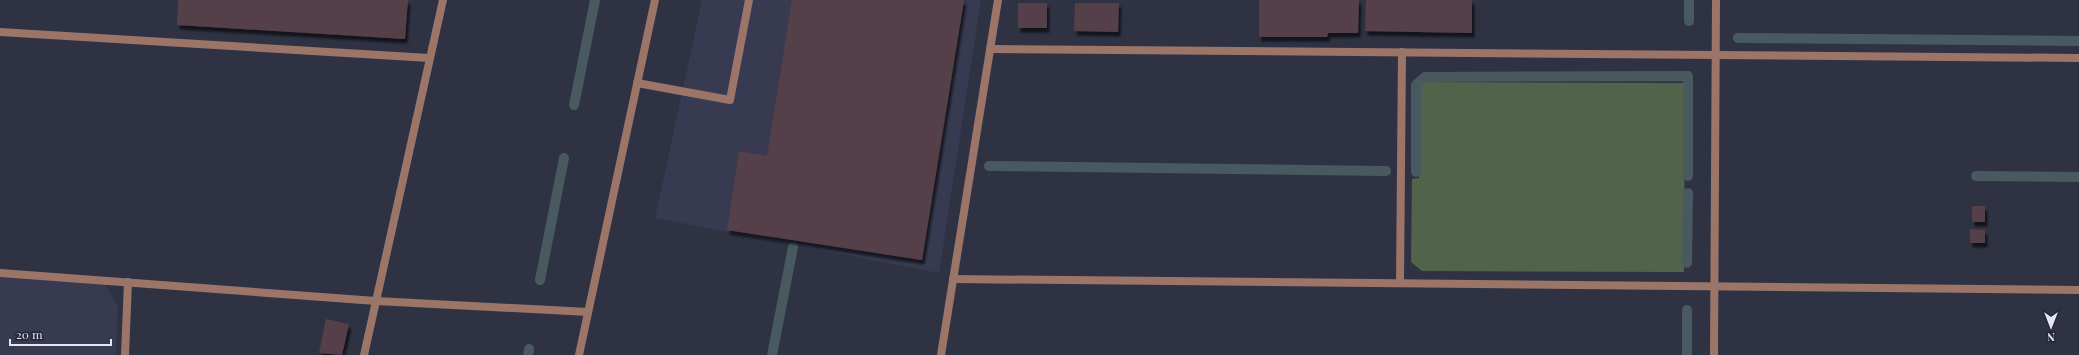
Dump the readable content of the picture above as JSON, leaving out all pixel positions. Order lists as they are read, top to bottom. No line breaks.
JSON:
{"scale_bar":"20 m","north":"bottom"}
